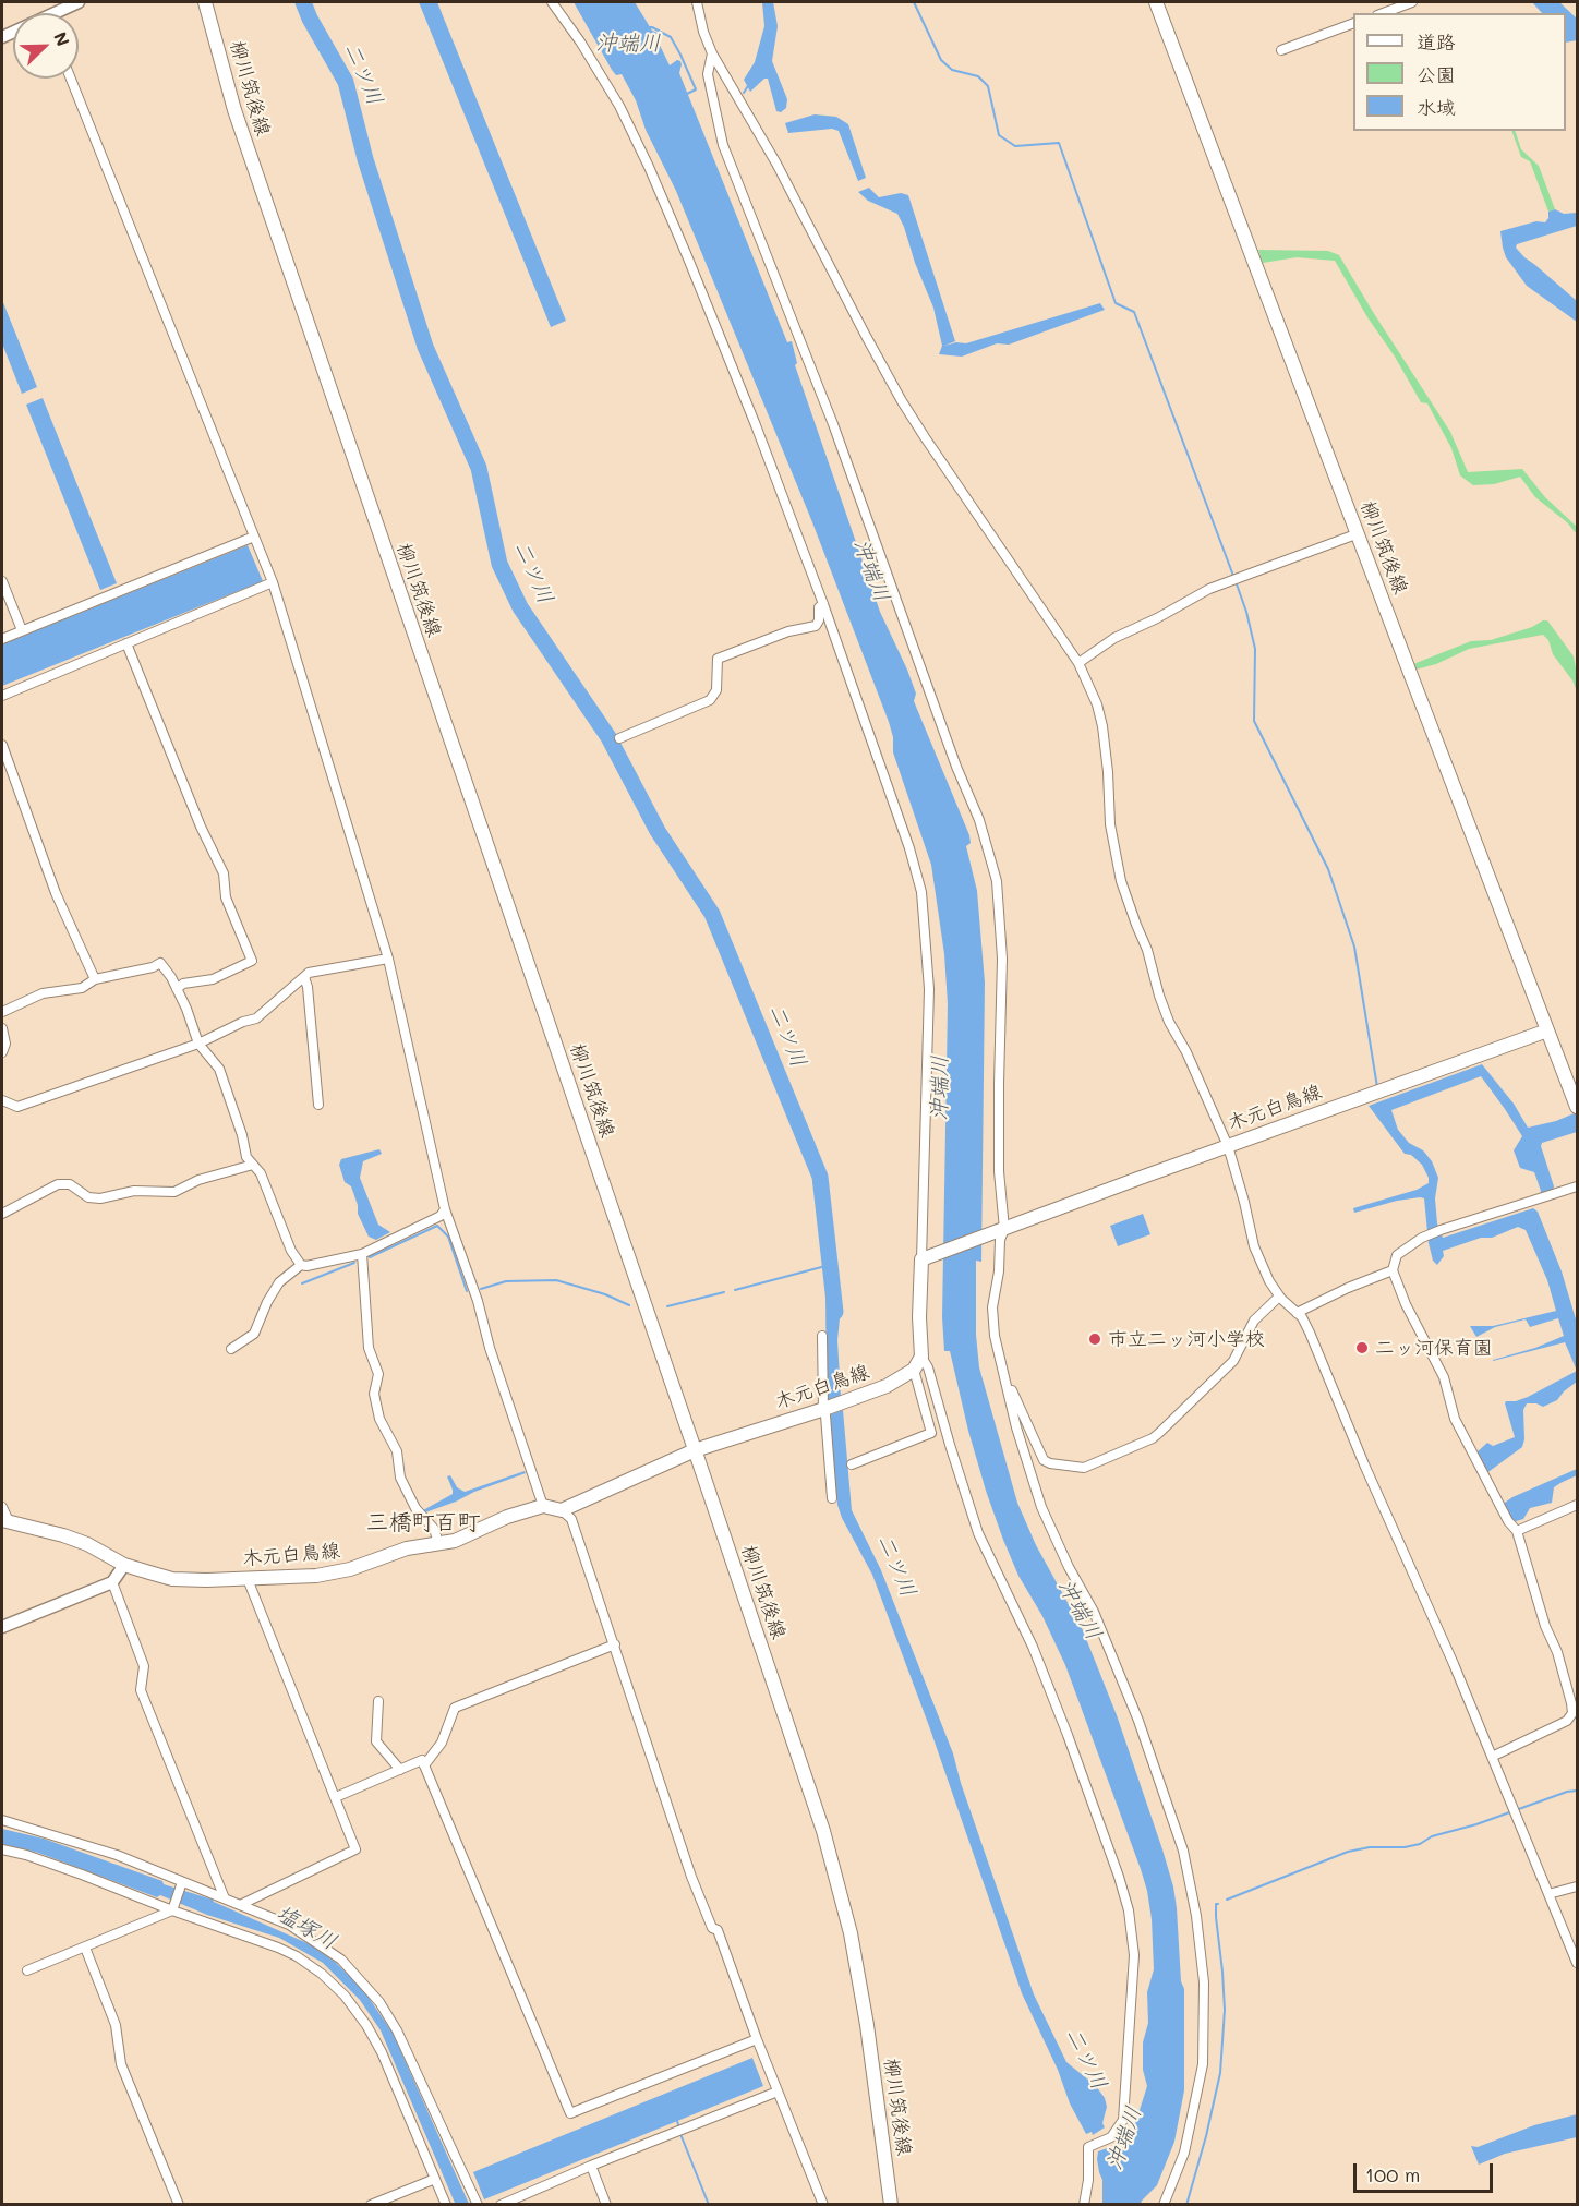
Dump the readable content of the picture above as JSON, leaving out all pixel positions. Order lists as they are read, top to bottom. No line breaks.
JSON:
{"streets":{"main road":["柳川筑後線","木元白鳥線"]},"crossings":[["柳川筑後線","木元白鳥線"]],"districts":["三橋町百町"],"water":["沖端川","二ツ川","塩塚川"],"places":["市立二ッ河小学校","二ッ河保育園"],"legend":["道路","公園","水域"],"scale_bar":"100 m","north":"top right"}
